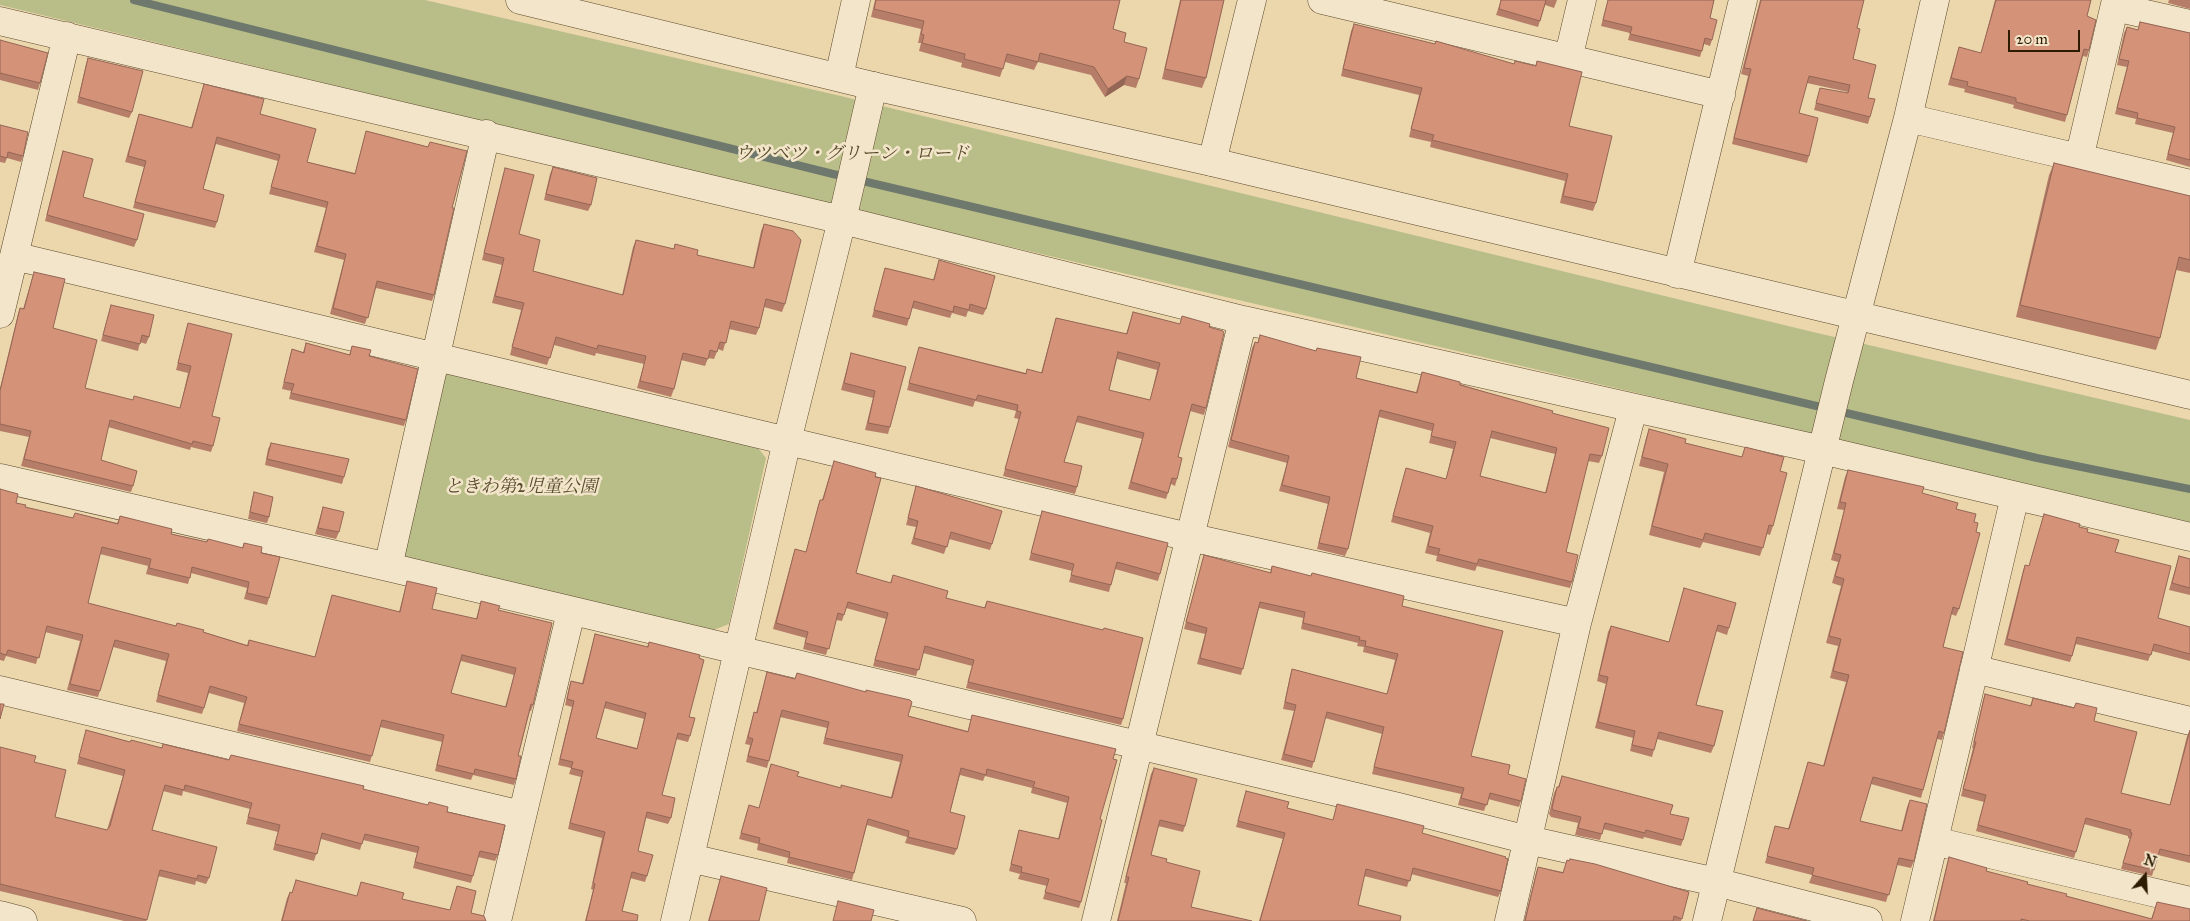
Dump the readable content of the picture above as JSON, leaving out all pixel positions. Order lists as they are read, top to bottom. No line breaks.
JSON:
{"parks":["ウツベツ・グリーン・ロード","ときわ第2児童公園"],"scale_bar":"20 m","north":"top"}
